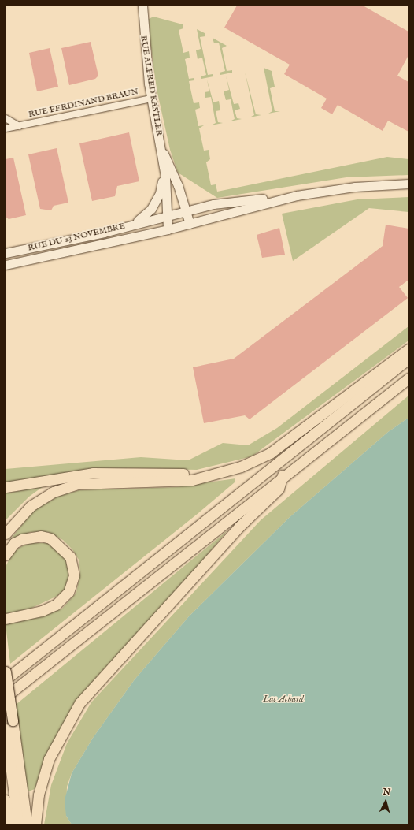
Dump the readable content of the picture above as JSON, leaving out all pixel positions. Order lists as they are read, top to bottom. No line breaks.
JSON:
{"streets":{"main road":["RUE ALFRED KASTLER","RUE DU 23 NOVEMBRE"],"street":["RUE FERDINAND BRAUN"]},"crossings":[["RUE ALFRED KASTLER","RUE FERDINAND BRAUN"],["RUE ALFRED KASTLER","RUE DU 23 NOVEMBRE"]],"water":["Lac Achard"],"north":"top"}
